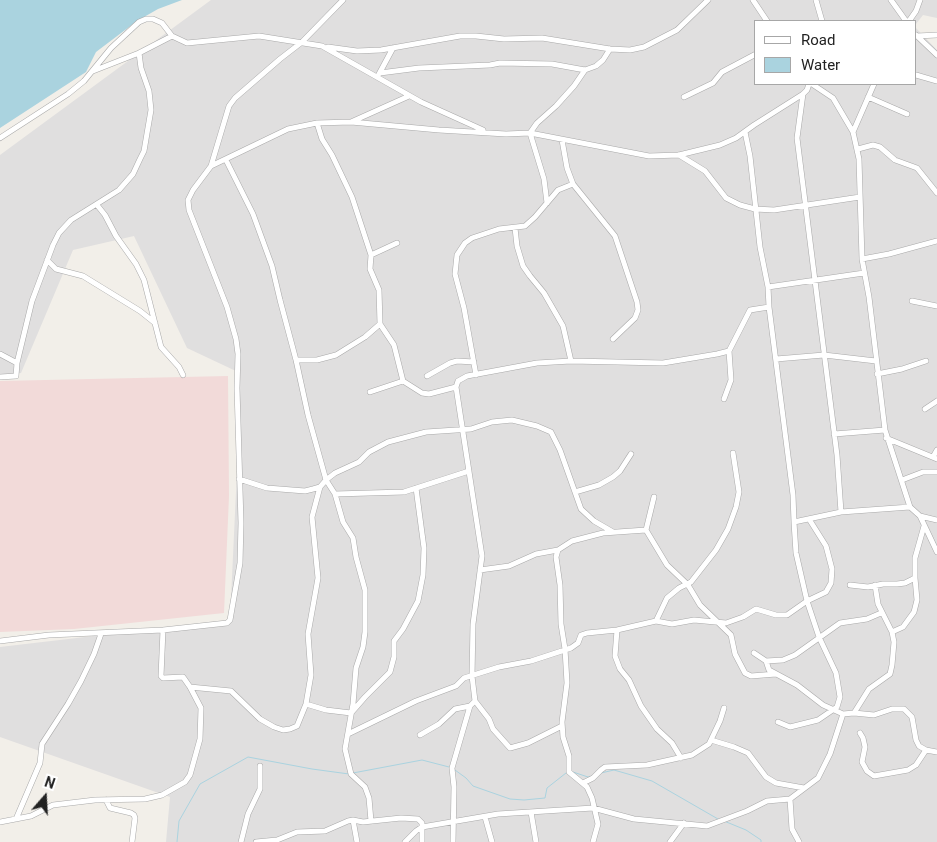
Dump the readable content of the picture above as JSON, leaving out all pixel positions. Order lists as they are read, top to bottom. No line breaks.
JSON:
{"legend":["Road","Water"],"north":"top"}
